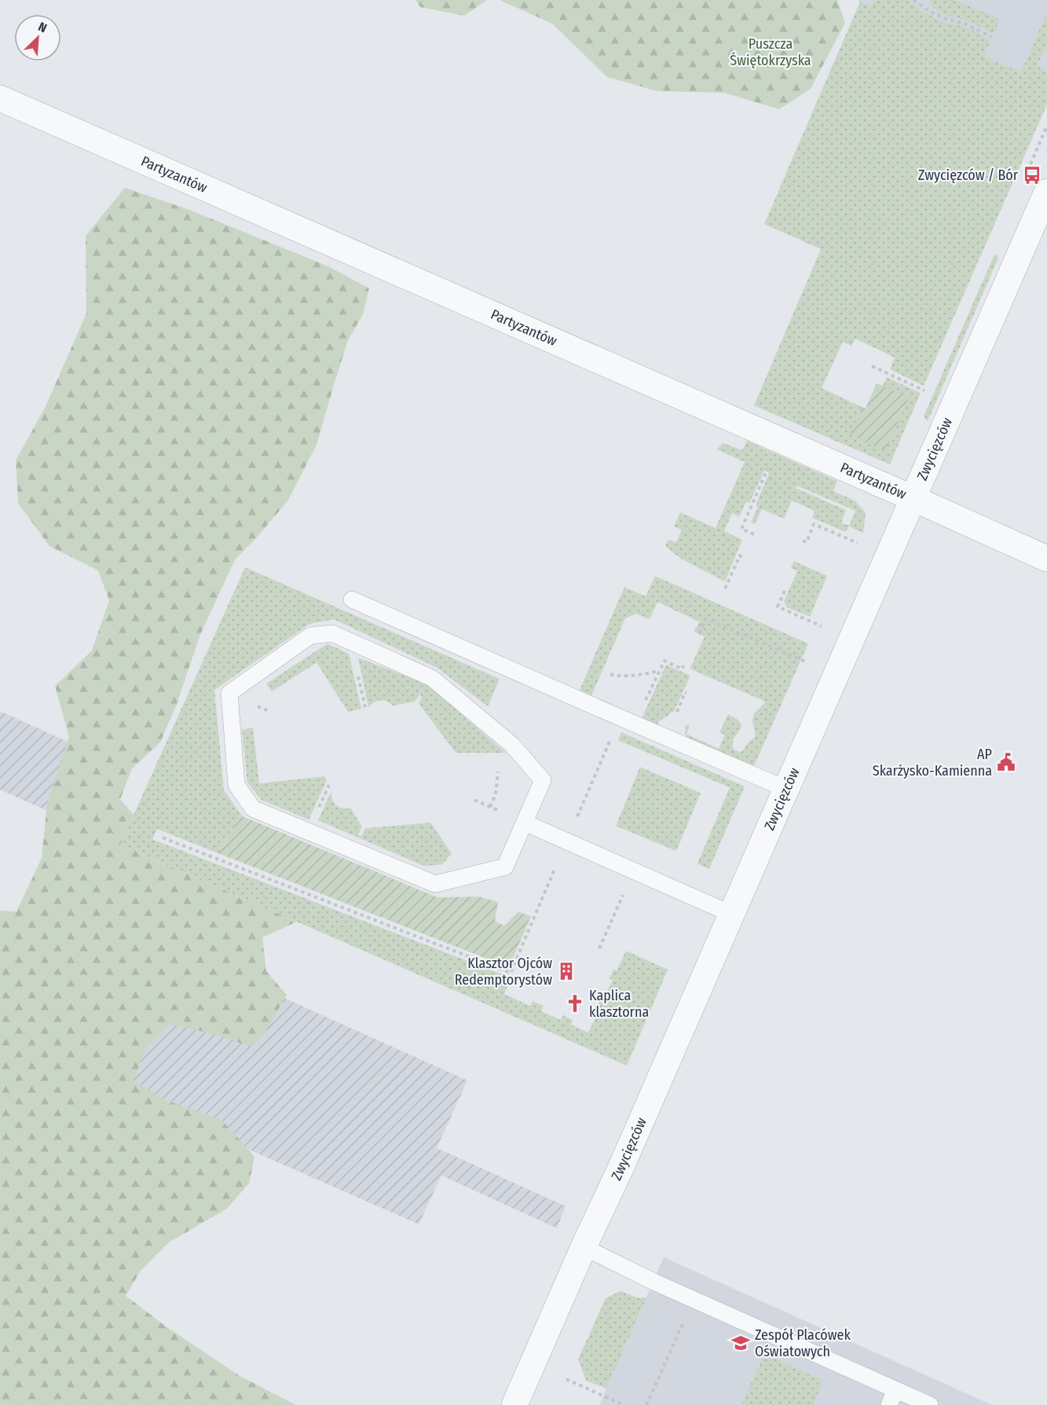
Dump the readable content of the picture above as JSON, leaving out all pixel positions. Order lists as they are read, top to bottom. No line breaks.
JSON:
{"streets":{"street":["Partyzantów","Zwycięzców"]},"crossings":[["Partyzantów","Zwycięzców"]],"parks":["Puszcza Świętokrzyska"],"places":{"bus stop":["Zwycięzców / Bór"],"public building":["AP Skarżysko-Kamienna"],"building":["Klasztor Ojców Redemptorystów"],"church":["Kaplica klasztorna"],"school or university":["Zespół Placówek Oświatowych"]},"north":"top right"}
